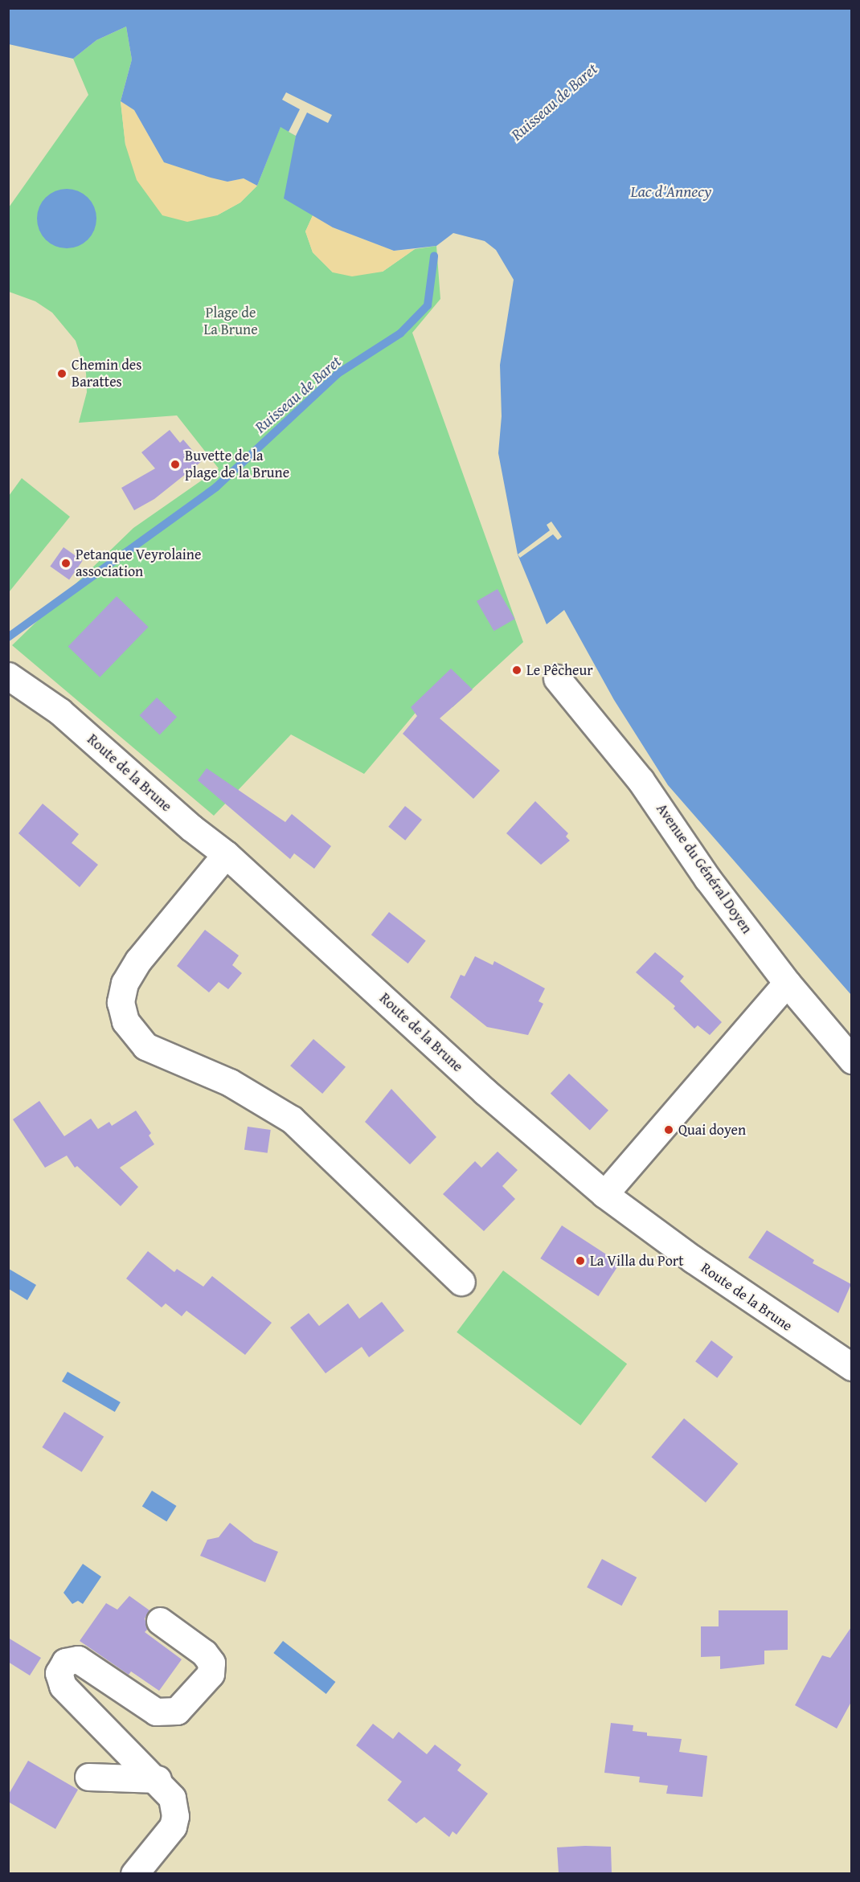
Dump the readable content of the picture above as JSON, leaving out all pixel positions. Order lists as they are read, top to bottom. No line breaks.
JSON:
{"streets":{"street":["Route de la Brune","Avenue du Général Doyen"]},"water":["Ruisseau de Baret","Lac d'Annecy"],"parks":["Plage de La Brune"],"places":["Chemin des Barattes","Buvette de la plage de la Brune","Petanque Veyrolaine association","Le Pêcheur","Quai doyen","La Villa du Port"]}
